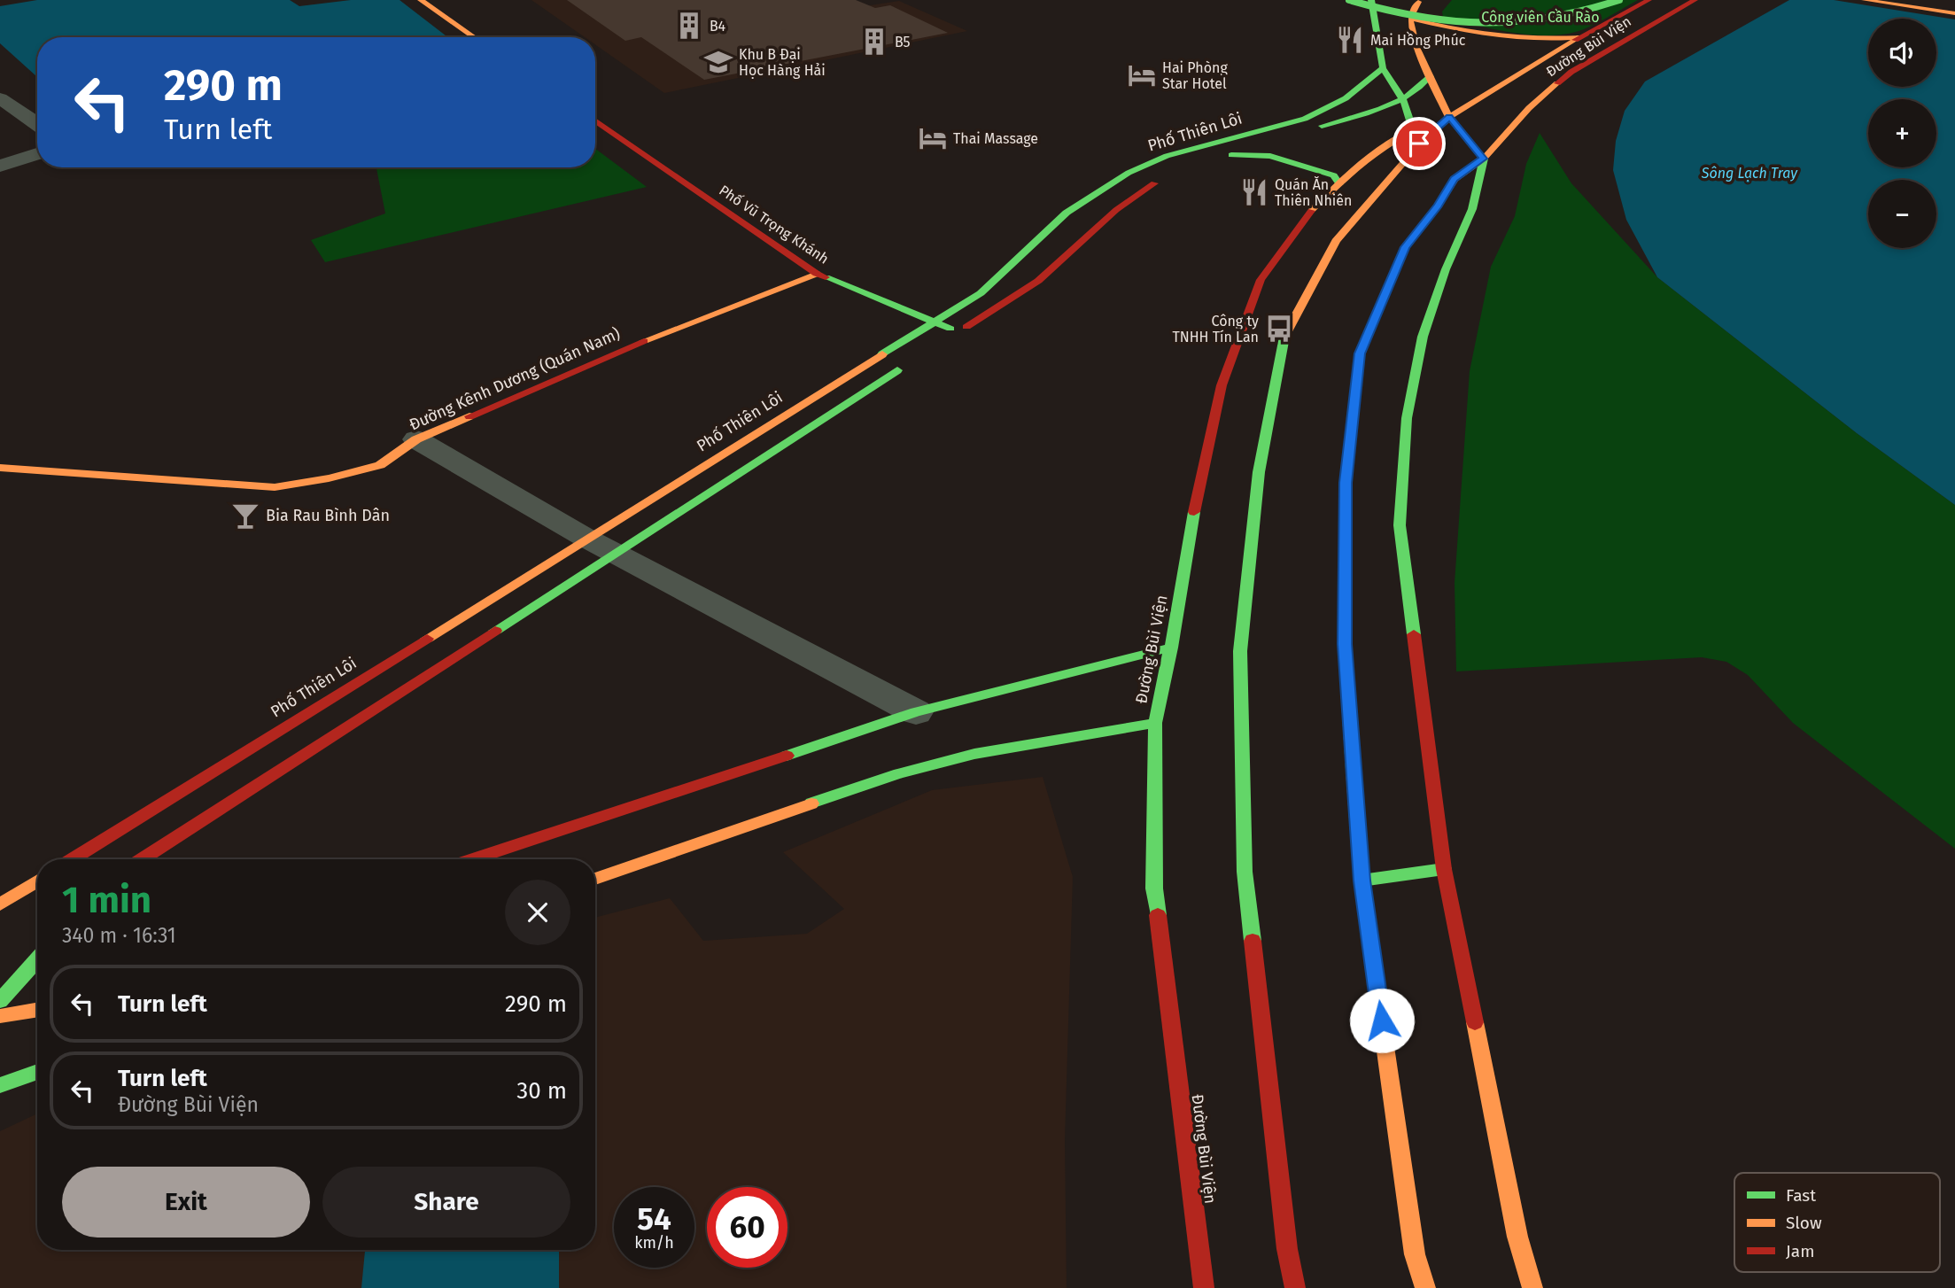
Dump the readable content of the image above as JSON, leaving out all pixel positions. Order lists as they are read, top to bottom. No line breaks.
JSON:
{"streets":{"main road":["Đường Bùi Viện","Phố Thiên Lôi","Phố Vũ Trọng Khánh","Đường Kênh Dương (Quán Nam)"]},"crossings":[["Đường Bùi Viện","Phố Thiên Lôi"],["Phố Thiên Lôi","Phố Vũ Trọng Khánh"],["Phố Vũ Trọng Khánh","Đường Kênh Dương (Quán Nam)"]],"water":["Sông Lạch Tray"],"parks":["Công viên Cầu Rào"],"places":{"building":["B4","B5"],"restaurant":["Mai Hồng Phúc","Quán Ăn Thiên Nhiên"],"school or university":["Khu B Đại Học Hàng Hải"],"hotel":["Hai Phòng Star Hotel","Thai Massage"],"bus stop":["Công ty TNHH Tín Lan"],"bar":["Bia Rau Bình Dân"]},"legend":["Fast","Slow","Jam"],"page":{"map_buttons":["+","−"],"turn":["290 m","Turn left"],"heading":["1 min","340 m · 16:31"],"list":[{"name":"Turn left","value":"290 m"},{"name":"Turn left","note":"Đường Bùi Viện","value":"30 m"}],"buttons":["Exit","Share"],"speed":"54 km/h","limit":"60"}}
